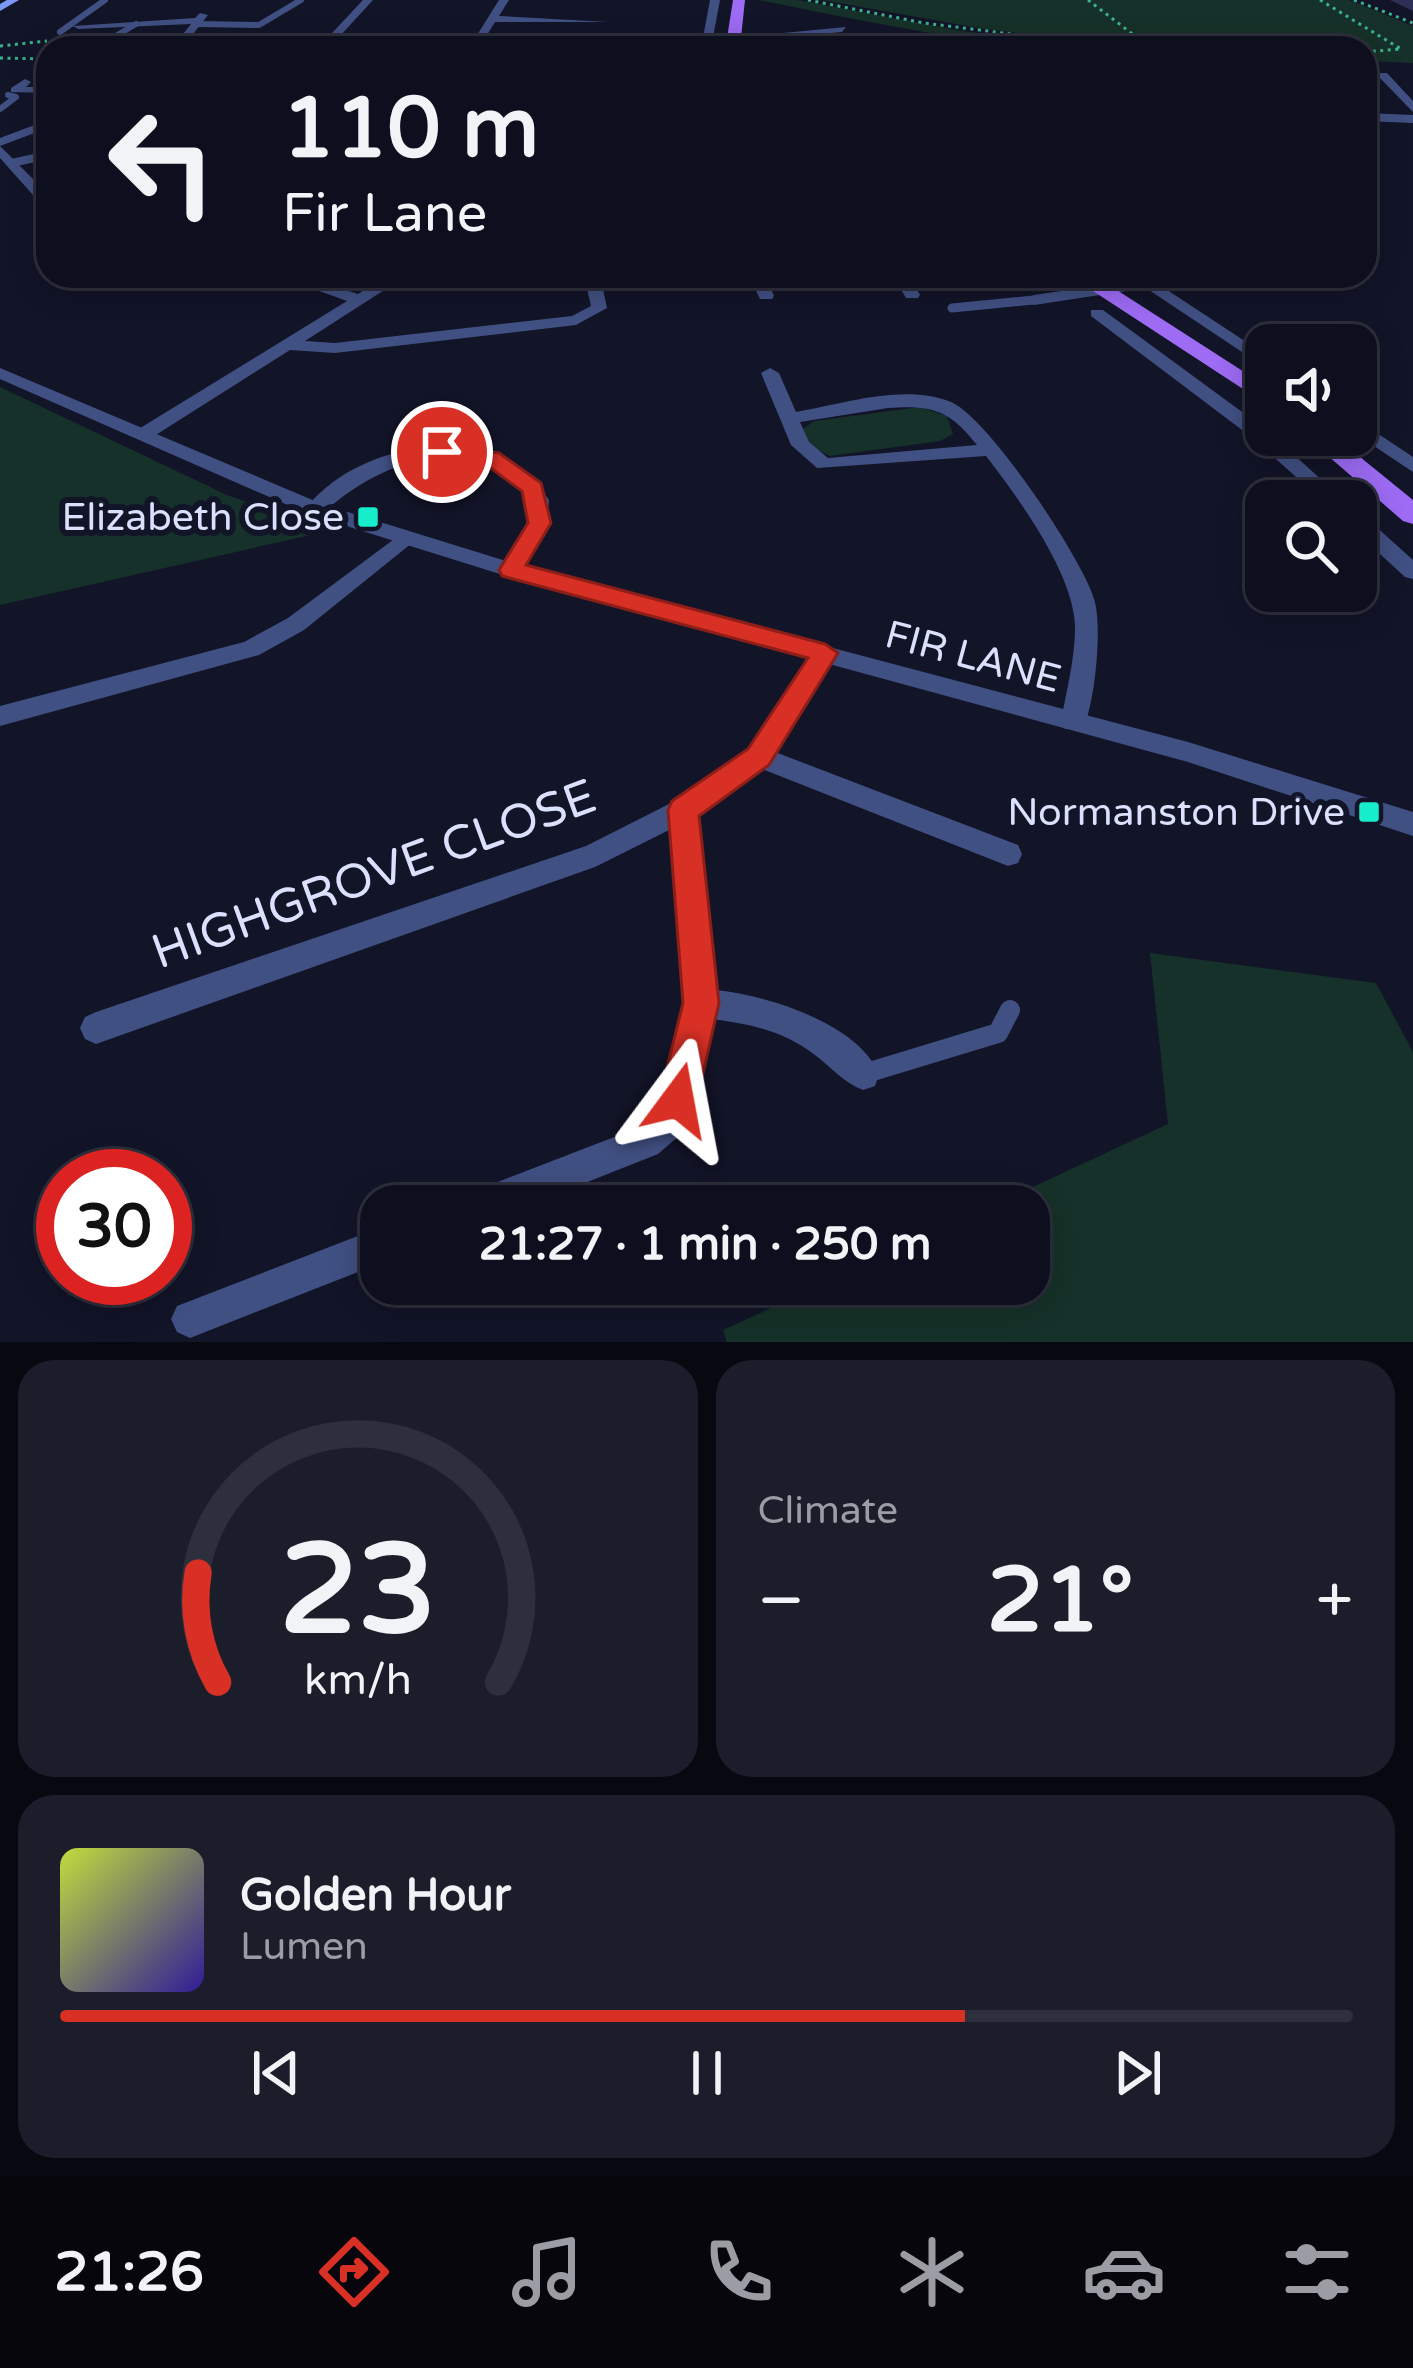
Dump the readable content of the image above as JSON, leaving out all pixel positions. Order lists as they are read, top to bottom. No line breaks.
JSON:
{"streets":{"street":["FIR LANE","HIGHGROVE CLOSE"]},"crossings":[["FIR LANE","HIGHGROVE CLOSE"]],"places":{"transit":["Elizabeth Close","Normanston Drive"]},"page":{"turn":["110 m","Fir Lane"],"limit":"30","trip":"21:27 · 1 min · 250 m","tile":"Climate","heat":["−","21°","+"],"song":["Golden Hour","Lumen"],"tabs":"21:26","gauge":["23","km/h"]}}
